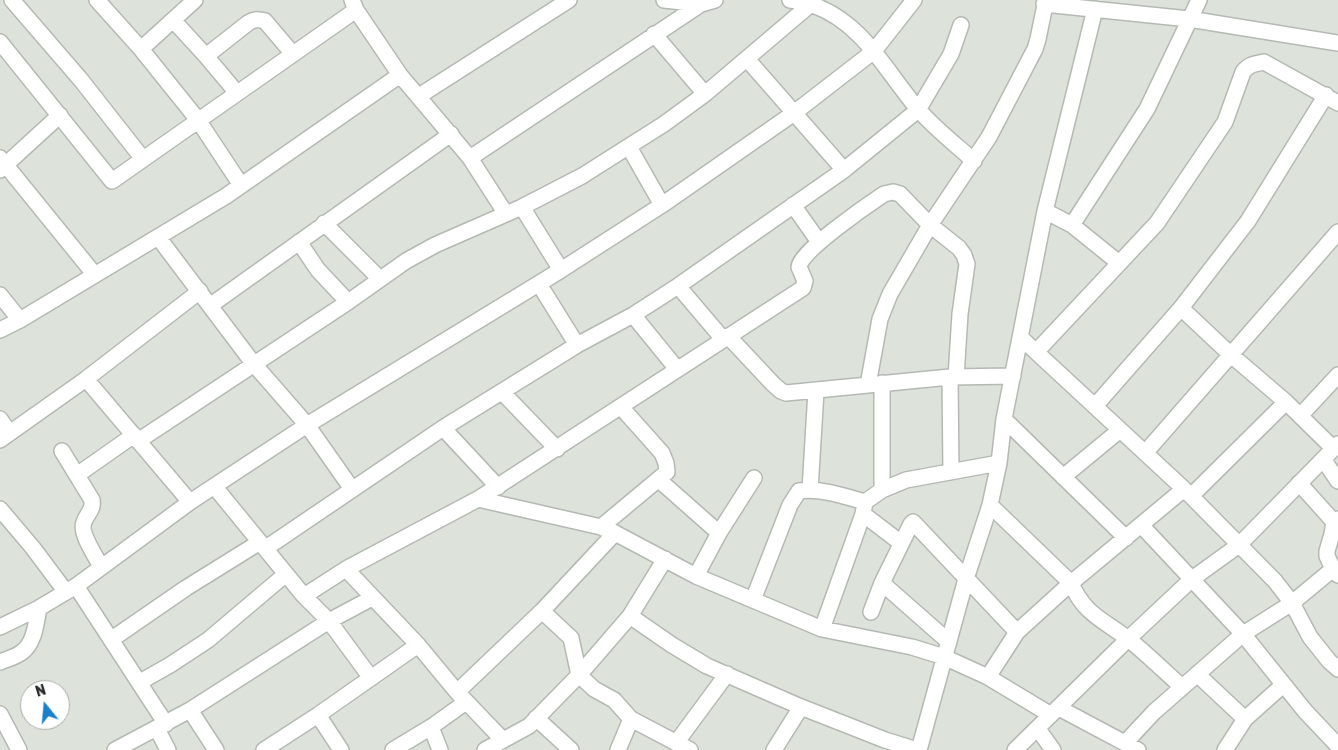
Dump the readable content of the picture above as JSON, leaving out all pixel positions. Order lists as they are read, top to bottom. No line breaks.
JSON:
{"north":"top"}
